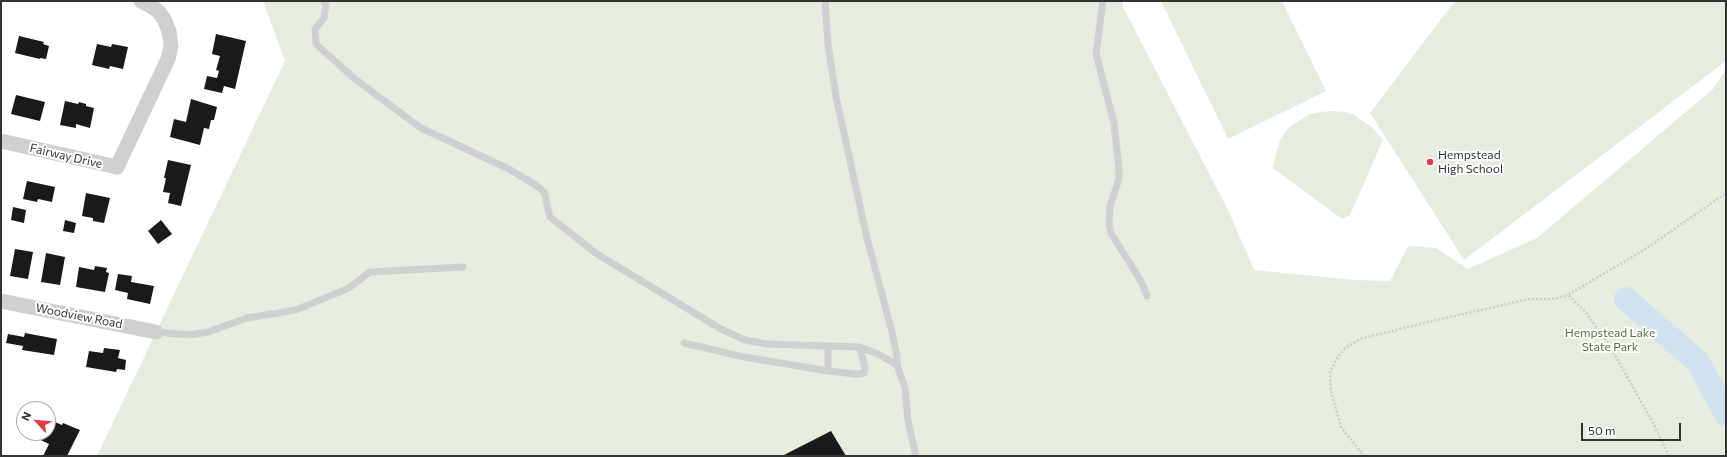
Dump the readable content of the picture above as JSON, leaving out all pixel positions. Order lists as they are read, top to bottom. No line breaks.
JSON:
{"streets":{"street":["Fairway Drive","Woodview Road"]},"parks":["Hempstead Lake State Park"],"places":["Hempstead High School"],"scale_bar":"50 m","north":"top left"}
